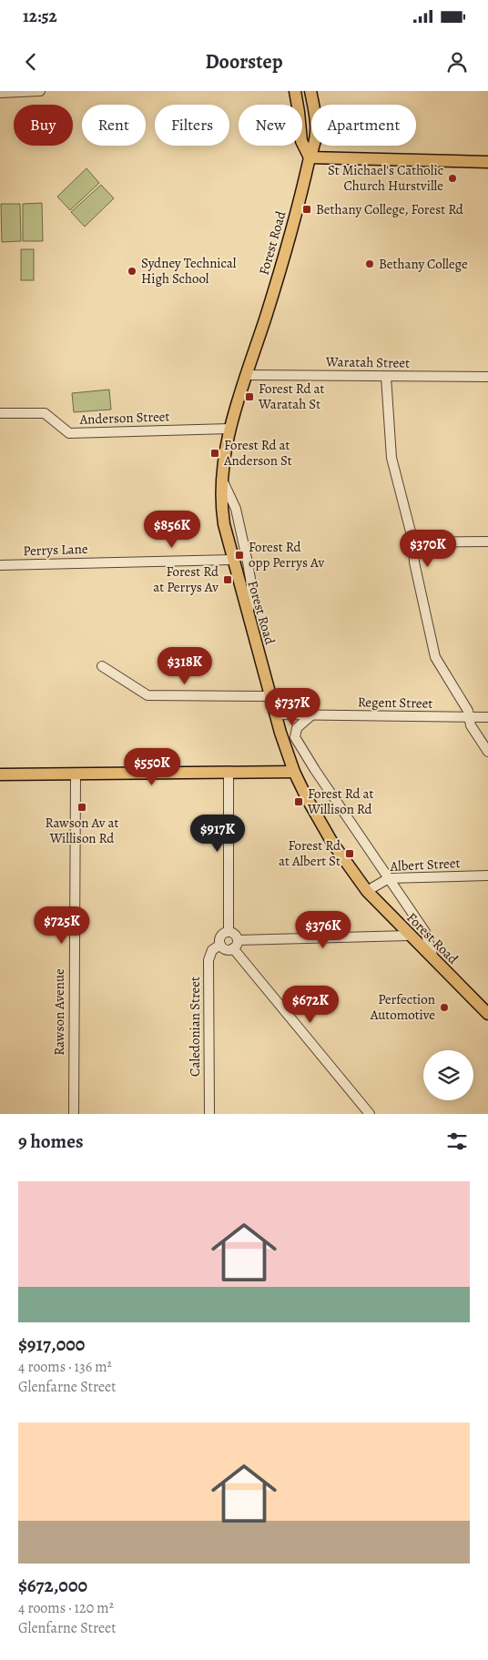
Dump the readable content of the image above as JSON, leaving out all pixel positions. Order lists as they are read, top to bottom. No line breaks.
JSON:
{"streets":{"main road":["Forest Road"],"street":["Waratah Street","Anderson Street","Perrys Lane","Regent Street","Albert Street","Rawson Avenue","Caledonian Street"]},"crossings":[["Forest Road","Waratah Street"],["Forest Road","Anderson Street"],["Forest Road","Perrys Lane"],["Forest Road","Regent Street"],["Forest Road","Albert Street"]],"places":{"other":["St Michael's Catholic Church Hurstville","Bethany College","Sydney Technical High School","Perfection Automotive"],"transit":["Bethany College, Forest Rd","Forest Rd at Waratah St","Forest Rd at Anderson St","Forest Rd opp Perrys Av","Forest Rd at Perrys Av","Forest Rd at Willison Rd","Rawson Av at Willison Rd","Forest Rd at Albert St"]},"page":{"status":"12:52","header":"Doorstep","chip":["Buy","Rent","Filters","New","Apartment"],"price":["$856K","$370K","$318K","$737K","$550K","$917K","$725K","$376K","$672K"],"heading":"9 homes","list":[{"name":"$917,000","note":"4 rooms · 136 m² · Glenfarne Street"},{"name":"$672,000","note":"4 rooms · 120 m² · Glenfarne Street"}]}}
